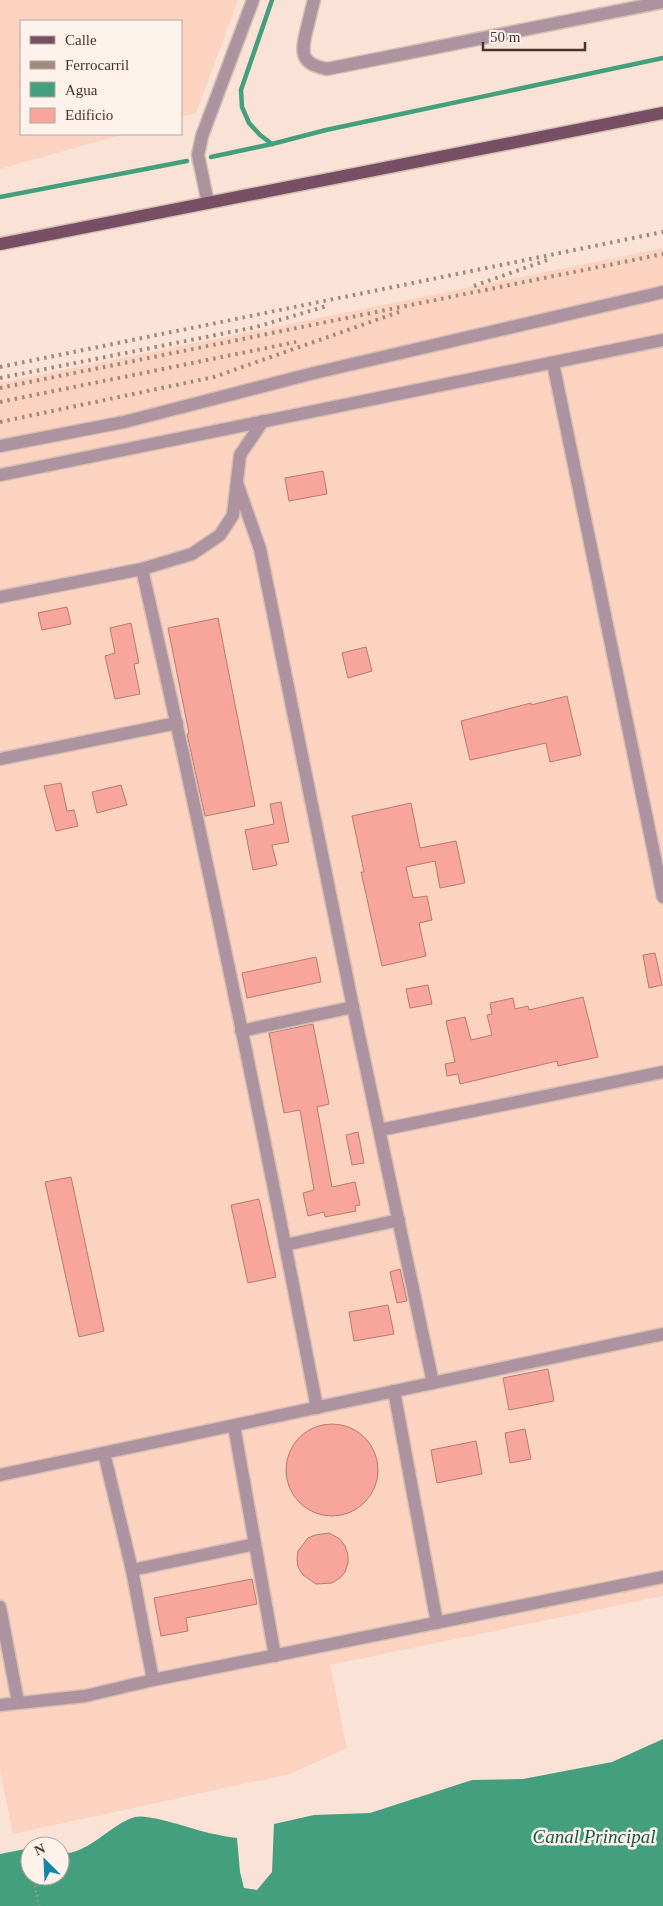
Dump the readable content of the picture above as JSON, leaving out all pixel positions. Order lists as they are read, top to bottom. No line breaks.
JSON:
{"water":["Canal Principal"],"legend":["Calle","Ferrocarril","Agua","Edificio"],"scale_bar":"50 m","north":"top left"}
